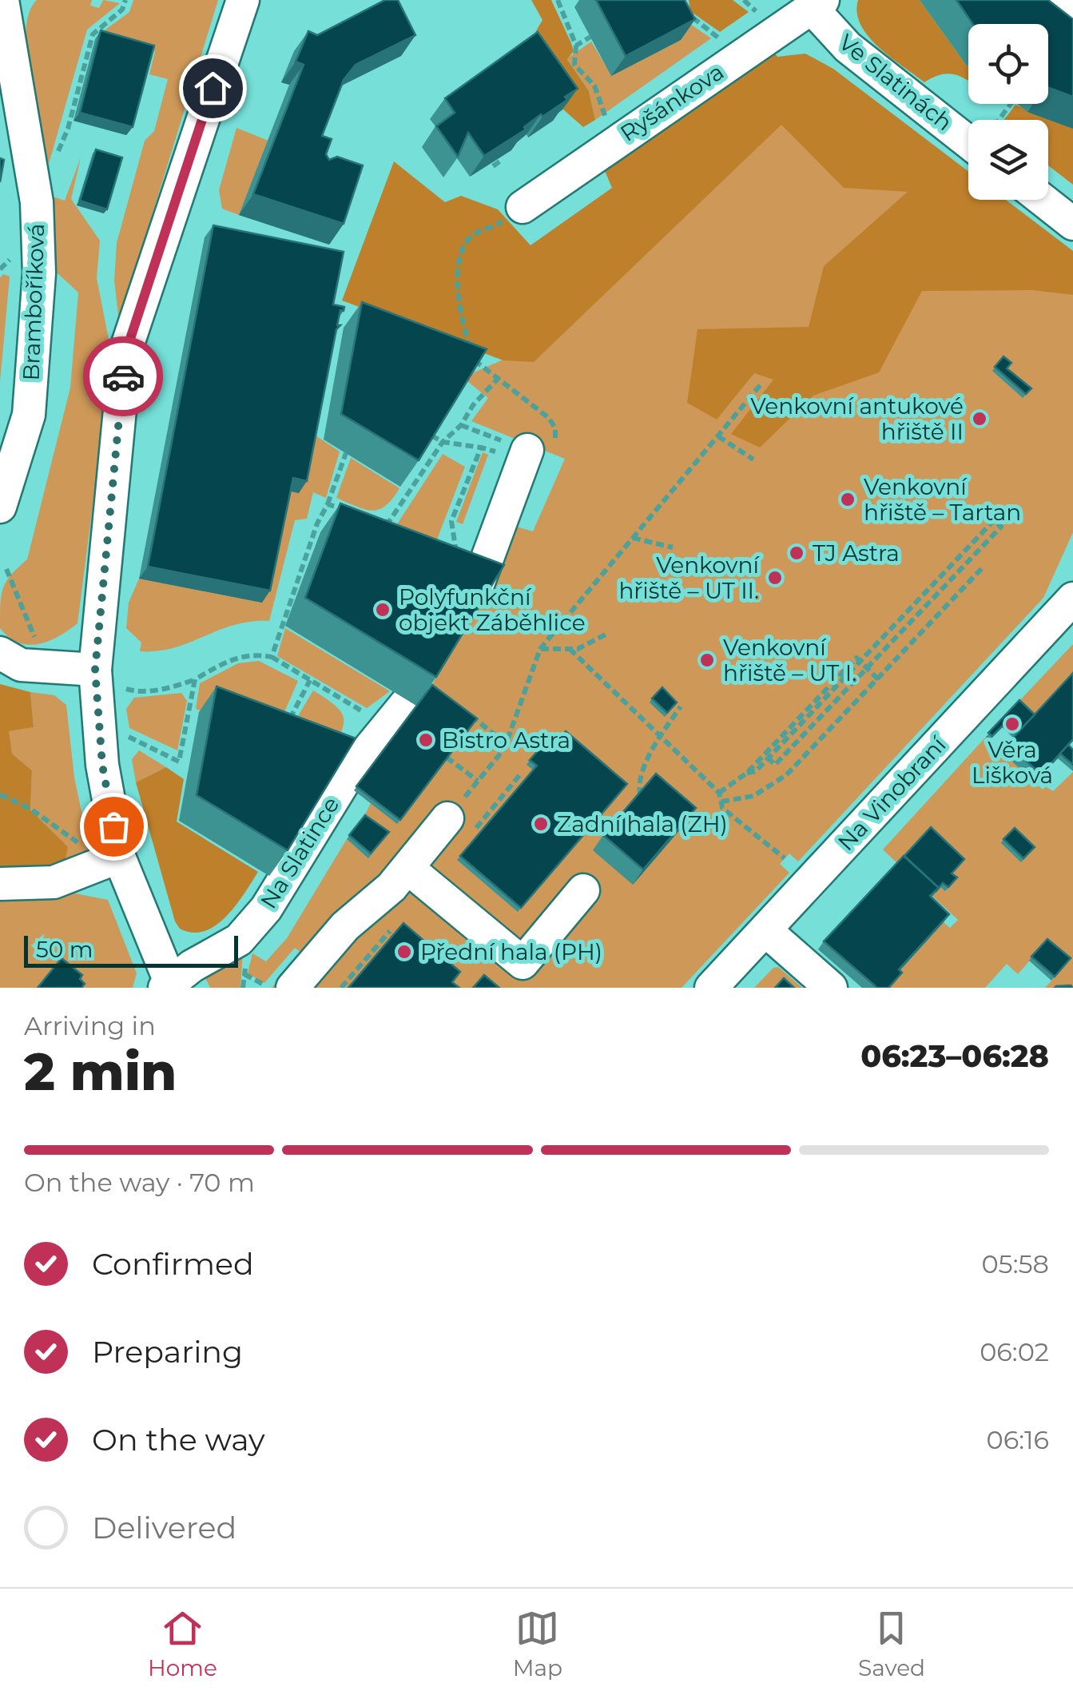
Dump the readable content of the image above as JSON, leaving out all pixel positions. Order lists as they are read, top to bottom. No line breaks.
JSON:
{"streets":{"street":["Ve Slatinách","Ryšánkova","Bramboříková","Na Vinobraní","Na Slatince"]},"crossings":[["Ve Slatinách","Ryšánkova"]],"places":["Venkovní antukové hřiště II","Venkovní hřiště – Tartan","TJ Astra","Venkovní hřiště – UT II.","Polyfunkční objekt Záběhlice","Venkovní hřiště – UT I.","Věra Lišková","Bistro Astra","Zadní hala (ZH)","Přední hala (PH)"],"scale_bar":"50 m","page":{"scale":"50 m","heading":["2 min","Arriving in","06:23–06:28"],"bar":"On the way · 70 m","list":[["Confirmed","05:58"],["Preparing","06:02"],["On the way","06:16"],"Delivered"],"tabs":["Home","Map","Saved"]}}
